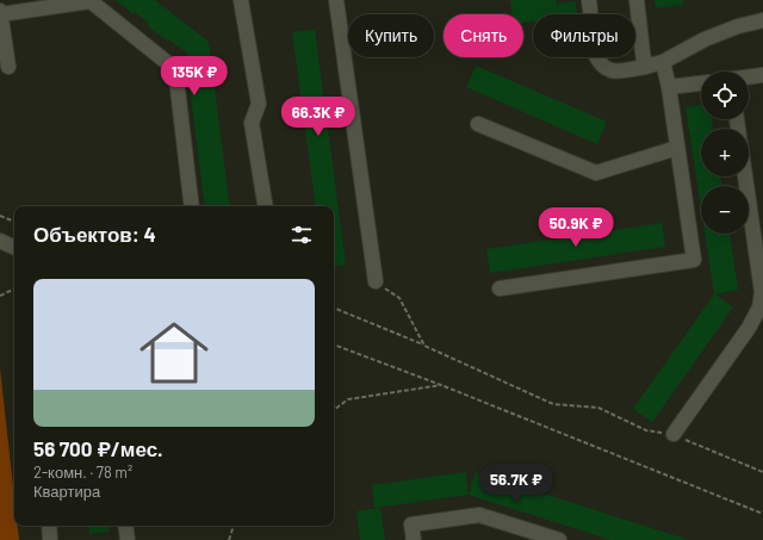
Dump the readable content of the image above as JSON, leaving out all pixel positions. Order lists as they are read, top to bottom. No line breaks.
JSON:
{"page":{"chip":["Купить","Снять","Фильтры"],"price":["135K ₽","66.3K ₽","50.9K ₽","56.7K ₽"],"map_buttons":["+","−"],"heading":"Объектов: 4","list":[{"name":"56 700 ₽/мес.","note":"2-комн. · 78 m² · Квартира"}]}}
